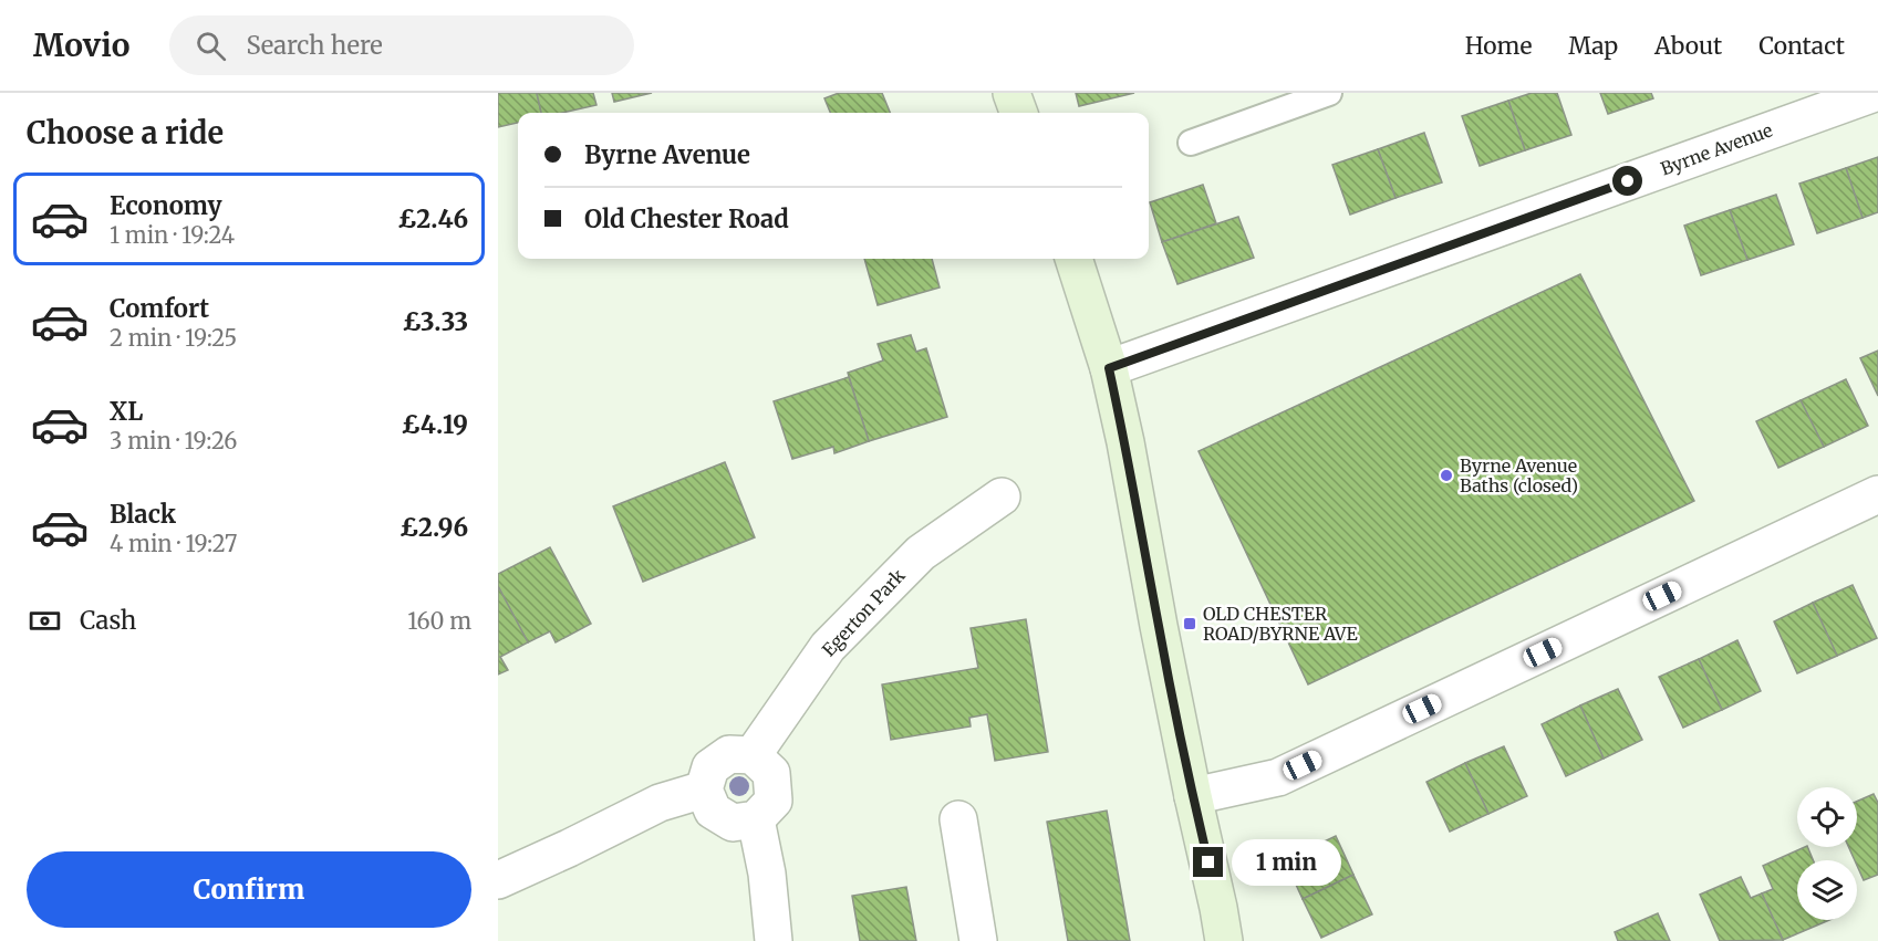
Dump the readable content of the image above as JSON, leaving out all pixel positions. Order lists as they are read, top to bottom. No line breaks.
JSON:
{"streets":{"street":["Byrne Avenue","Egerton Park"]},"places":{"other":["Byrne Avenue Baths (closed)"],"transit":["OLD CHESTER ROAD/BYRNE AVE"]},"page":{"header":"Movio","search":"Search here","nav":["Home","Map","About","Contact"],"heading":"Choose a ride","banner":["Byrne Avenue","Old Chester Road"],"list":[{"name":"Economy","note":"1 min · 19:24","value":"£2.46"},{"name":"Comfort","note":"2 min · 19:25","value":"£3.33"},{"name":"XL","note":"3 min · 19:26","value":"£4.19"},{"name":"Black","note":"4 min · 19:27","value":"£2.96"}],"pay":["Cash","160 m"],"buttons":"Confirm","bubble":"1 min"}}
